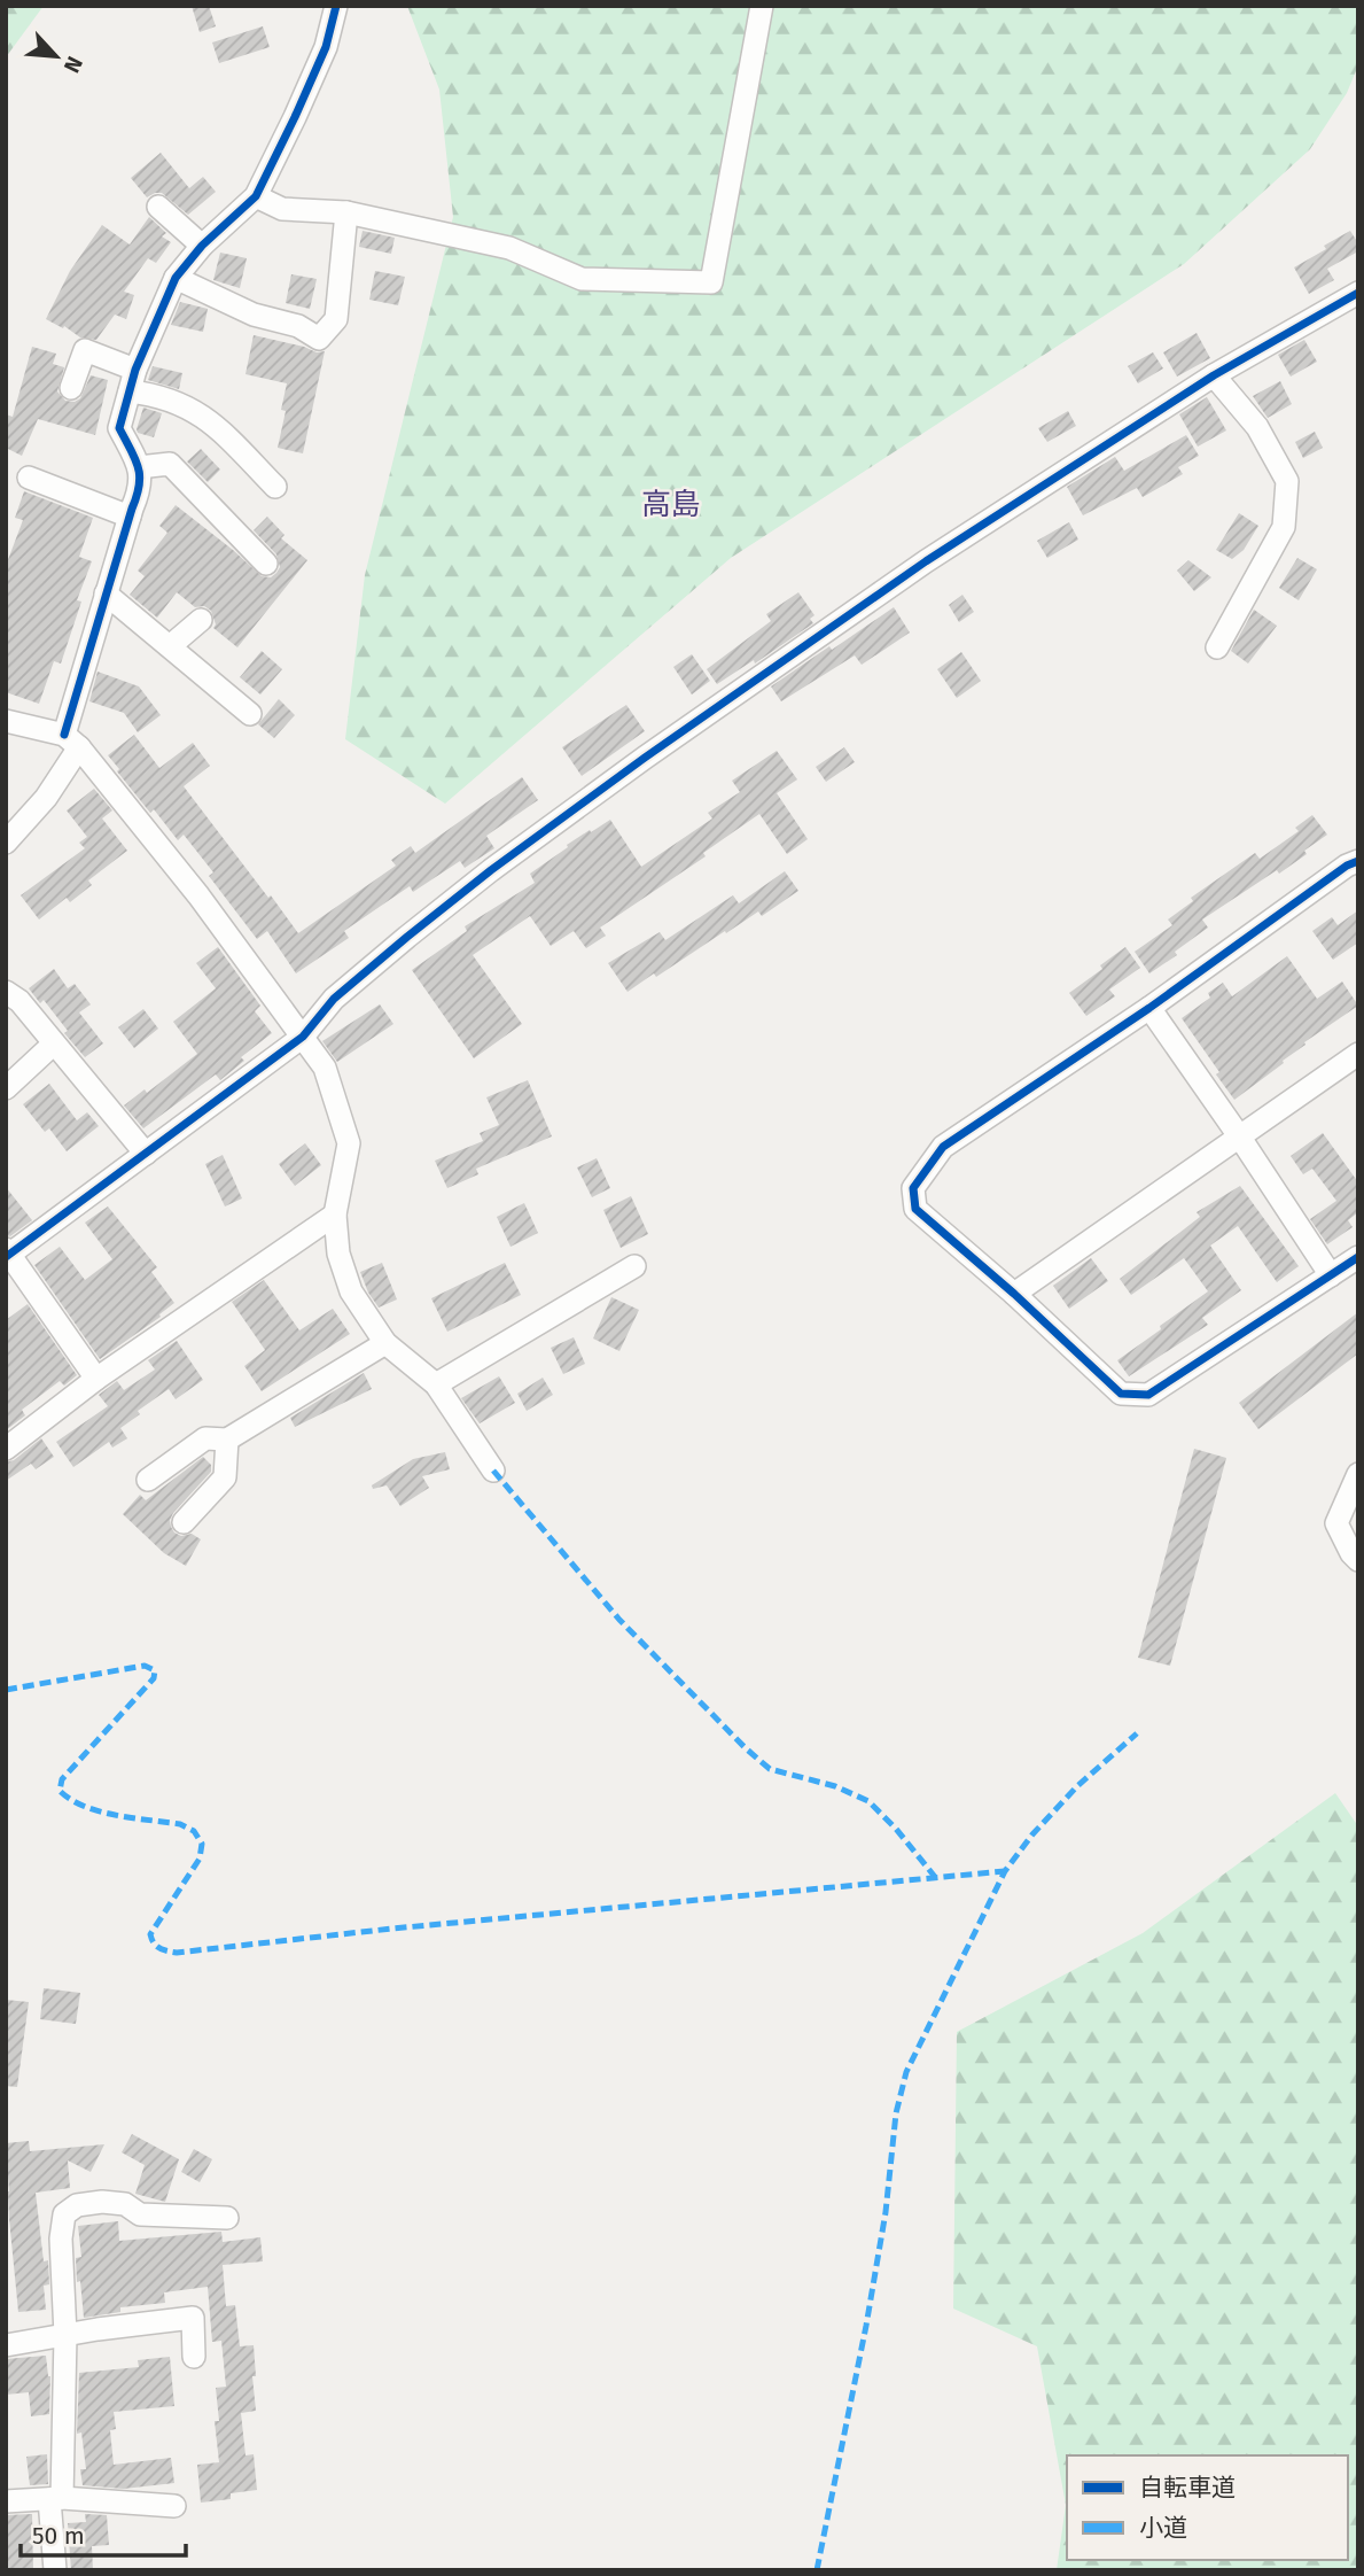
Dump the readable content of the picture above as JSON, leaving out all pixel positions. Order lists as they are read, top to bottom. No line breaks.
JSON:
{"districts":["高島"],"legend":["自転車道","小道"],"scale_bar":"50 m","north":"bottom right"}
